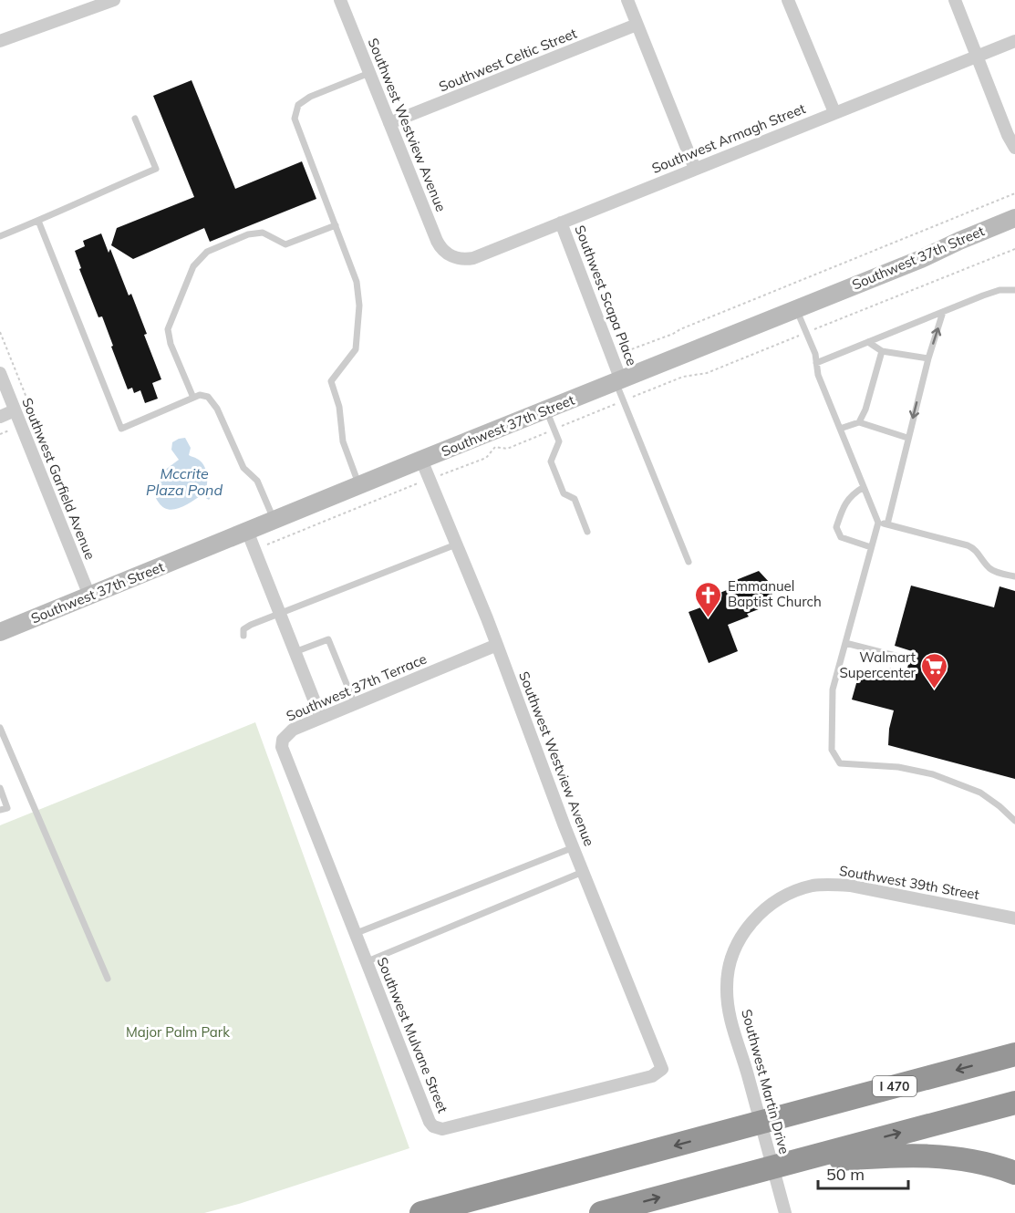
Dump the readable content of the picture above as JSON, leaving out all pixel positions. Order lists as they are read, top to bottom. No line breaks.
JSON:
{"streets":{"highway":["I 470"],"main road":["Southwest 37th Street"],"street":["Southwest Celtic Street","Southwest Westview Avenue","Southwest Armagh Street","Southwest Scapa Place","Southwest Garfield Avenue","Southwest 37th Terrace","Southwest 39th Street","Southwest Mulvane Street","Southwest Martin Drive"]},"crossings":[["Southwest Celtic Street","Southwest Westview Avenue"],["Southwest Westview Avenue","Southwest Armagh Street"],["Southwest Westview Avenue","Southwest 37th Street"],["Southwest Westview Avenue","Southwest 37th Terrace"],["Southwest Westview Avenue","Southwest Mulvane Street"],["Southwest Armagh Street","Southwest Scapa Place"],["Southwest 37th Street","Southwest Scapa Place"],["Southwest 37th Street","Southwest Garfield Avenue"],["Southwest 37th Terrace","Southwest Mulvane Street"],["Southwest 39th Street","Southwest Martin Drive"]],"water":["Mccrite Plaza Pond"],"parks":["Major Palm Park"],"places":{"church":["Emmanuel Baptist Church"],"supermarket":["Walmart Supercenter"]},"scale_bar":"50 m"}
